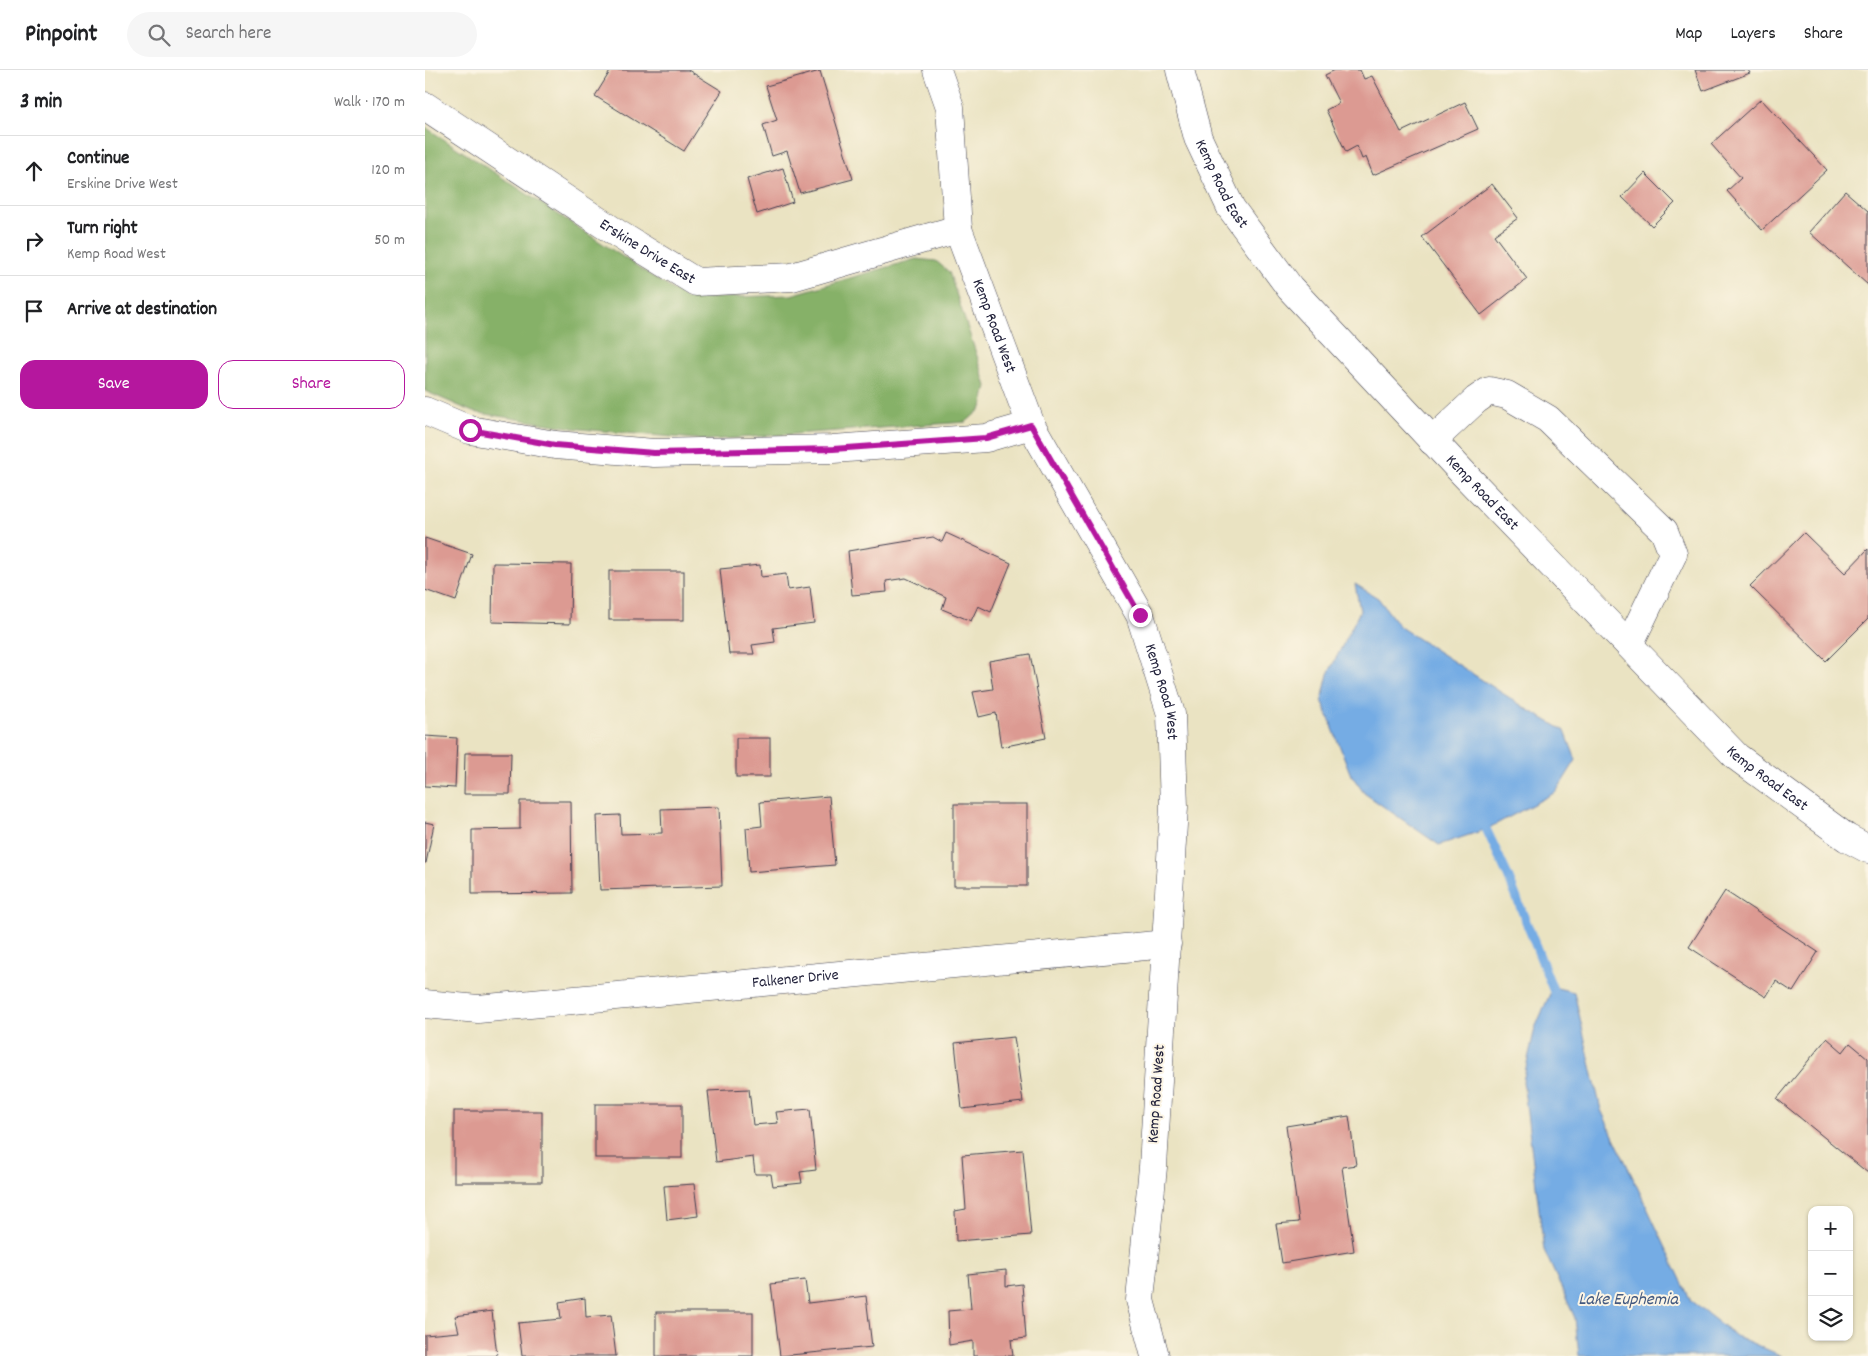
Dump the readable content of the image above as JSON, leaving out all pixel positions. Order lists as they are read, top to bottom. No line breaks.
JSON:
{"streets":{"street":["Kemp Road East","Erskine Drive East","Kemp Road West","Falkener Drive"]},"crossings":[["Erskine Drive East","Kemp Road West"],["Kemp Road West","Falkener Drive"]],"water":["Lake Euphemia"],"page":{"header":"Pinpoint","search":"Search here","nav":["Map","Layers","Share"],"heading":["3 min","Walk · 170 m"],"list":[["Continue","Erskine Drive West","120 m"],["Turn right","Kemp Road West","50 m"],"Arrive at destination"],"buttons":["Save","Share"],"map_buttons":["+","−"]}}
